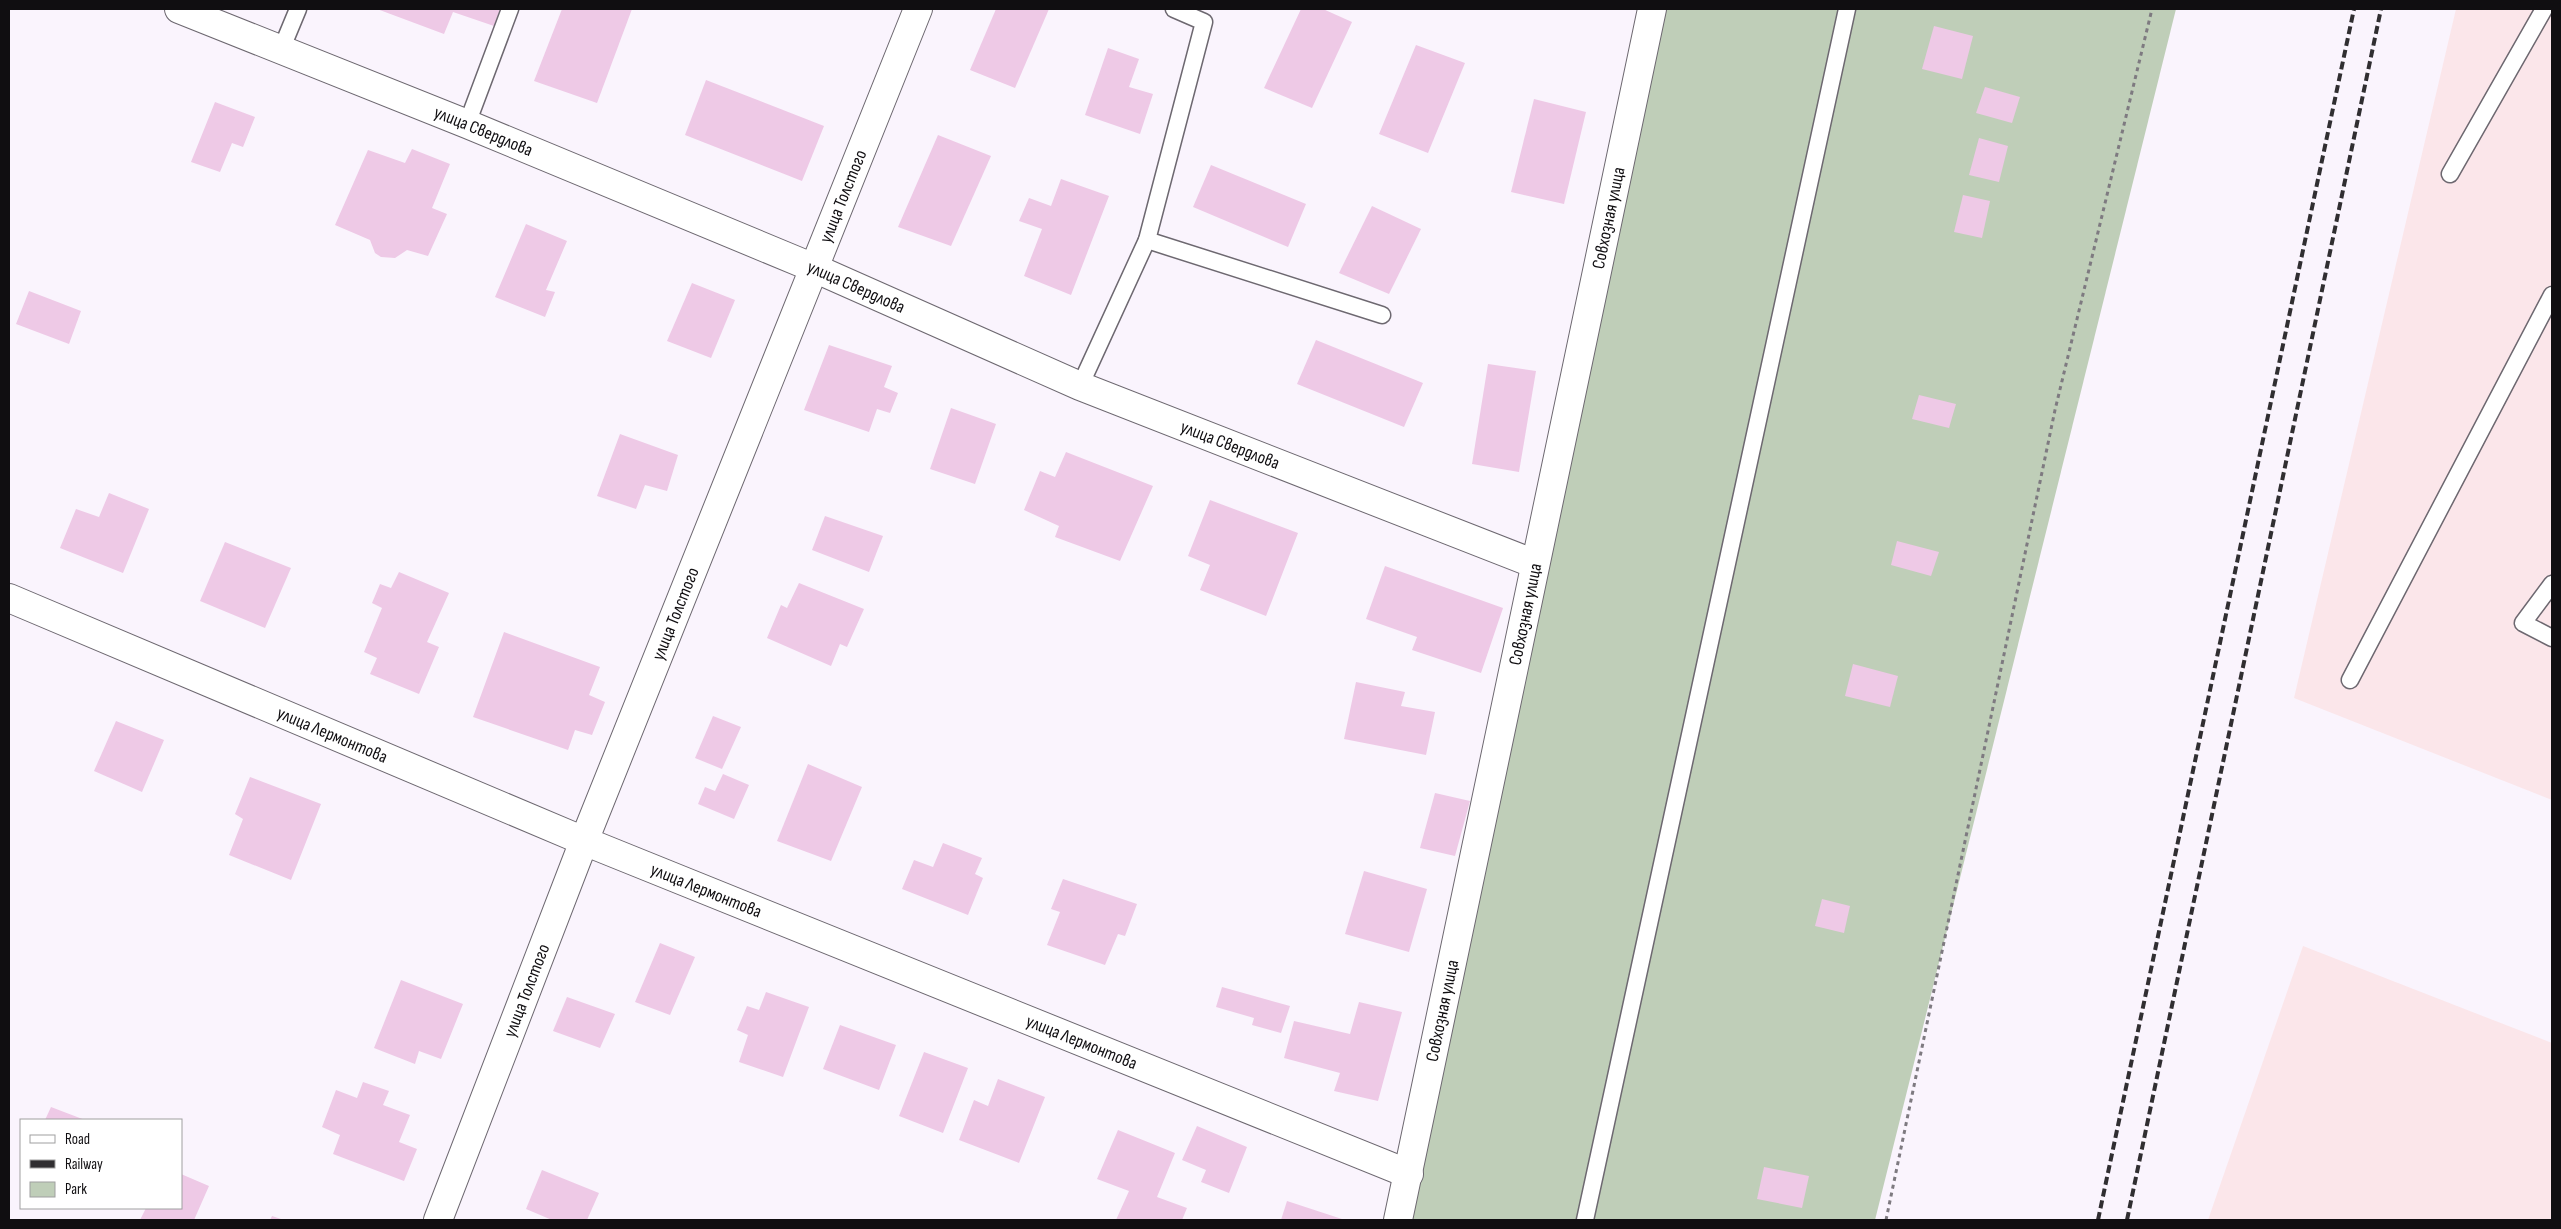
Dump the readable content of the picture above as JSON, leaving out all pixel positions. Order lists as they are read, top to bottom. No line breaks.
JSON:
{"streets":{"street":["улица Свердлова","улица Толстого","Совхозная улица","улица Лермонтова"]},"crossings":[["улица Свердлова","улица Толстого"],["улица Свердлова","Совхозная улица"],["улица Толстого","улица Лермонтова"],["Совхозная улица","улица Лермонтова"]],"legend":["Road","Railway","Park"]}
